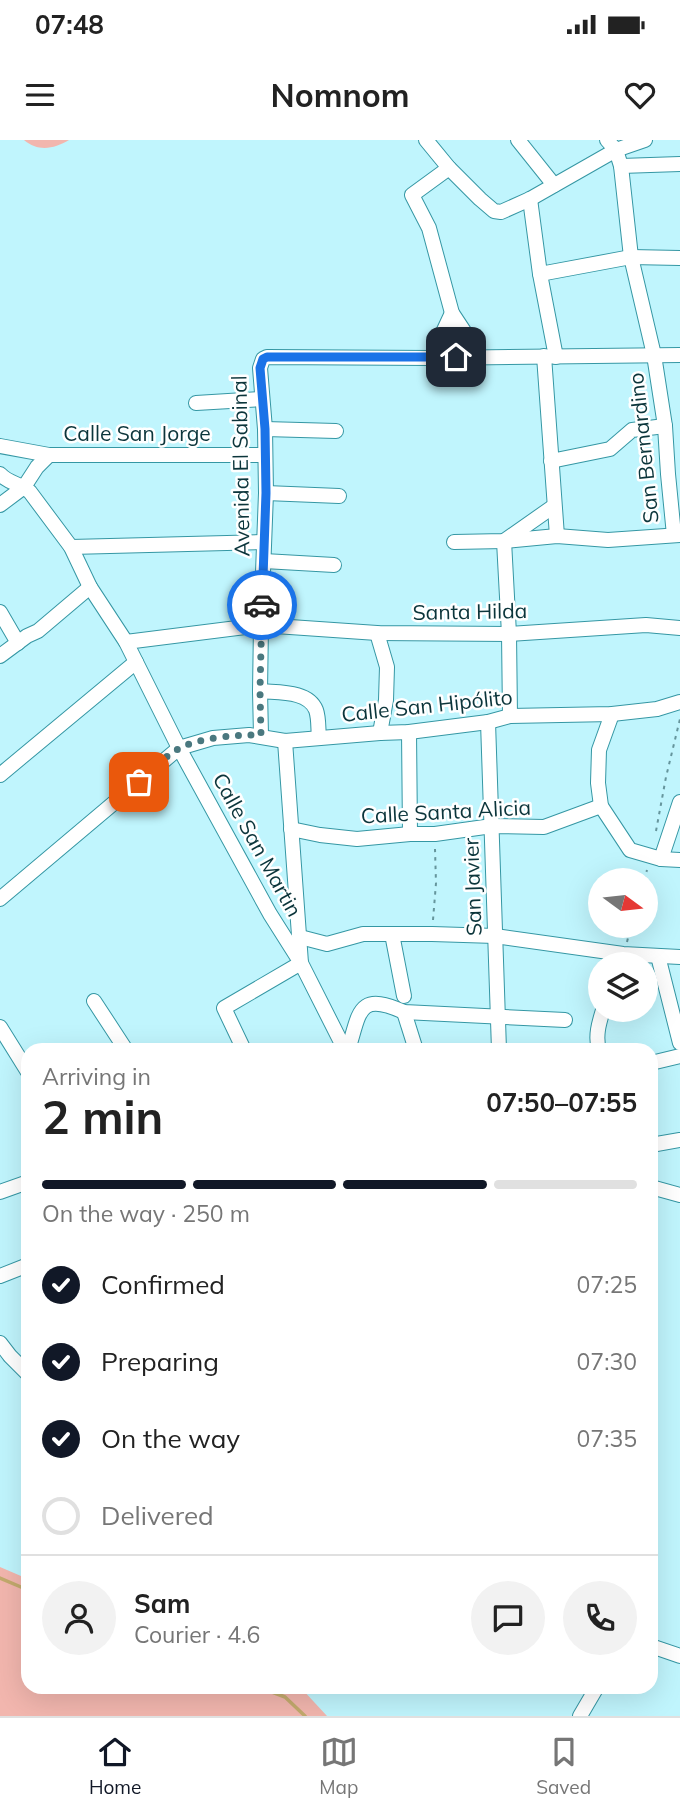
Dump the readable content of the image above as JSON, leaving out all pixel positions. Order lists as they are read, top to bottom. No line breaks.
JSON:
{"streets":{"street":["Calle San Jorge","San Bernardino","Avenida El Sabinal","Santa Hilda","Calle San Hipólito","Calle Santa Alicia","Calle San Martin","San Javier"]},"crossings":[["Calle San Jorge","Avenida El Sabinal"],["Calle San Jorge","Calle San Martin"],["Avenida El Sabinal","Santa Hilda"],["Avenida El Sabinal","Calle San Hipólito"],["Santa Hilda","Calle San Martin"],["Calle San Hipólito","Calle San Martin"],["Calle San Hipólito","San Javier"],["Calle Santa Alicia","San Javier"]],"north":"right","page":{"status":"07:48","header":"Nomnom","heading":["2 min","Arriving in","07:50–07:55"],"panel":["Sam","Courier · 4.6"],"bar":"On the way · 250 m","list":[["Confirmed","07:25"],["Preparing","07:30"],["On the way","07:35"],"Delivered"],"tabs":["Home","Map","Saved"]}}
